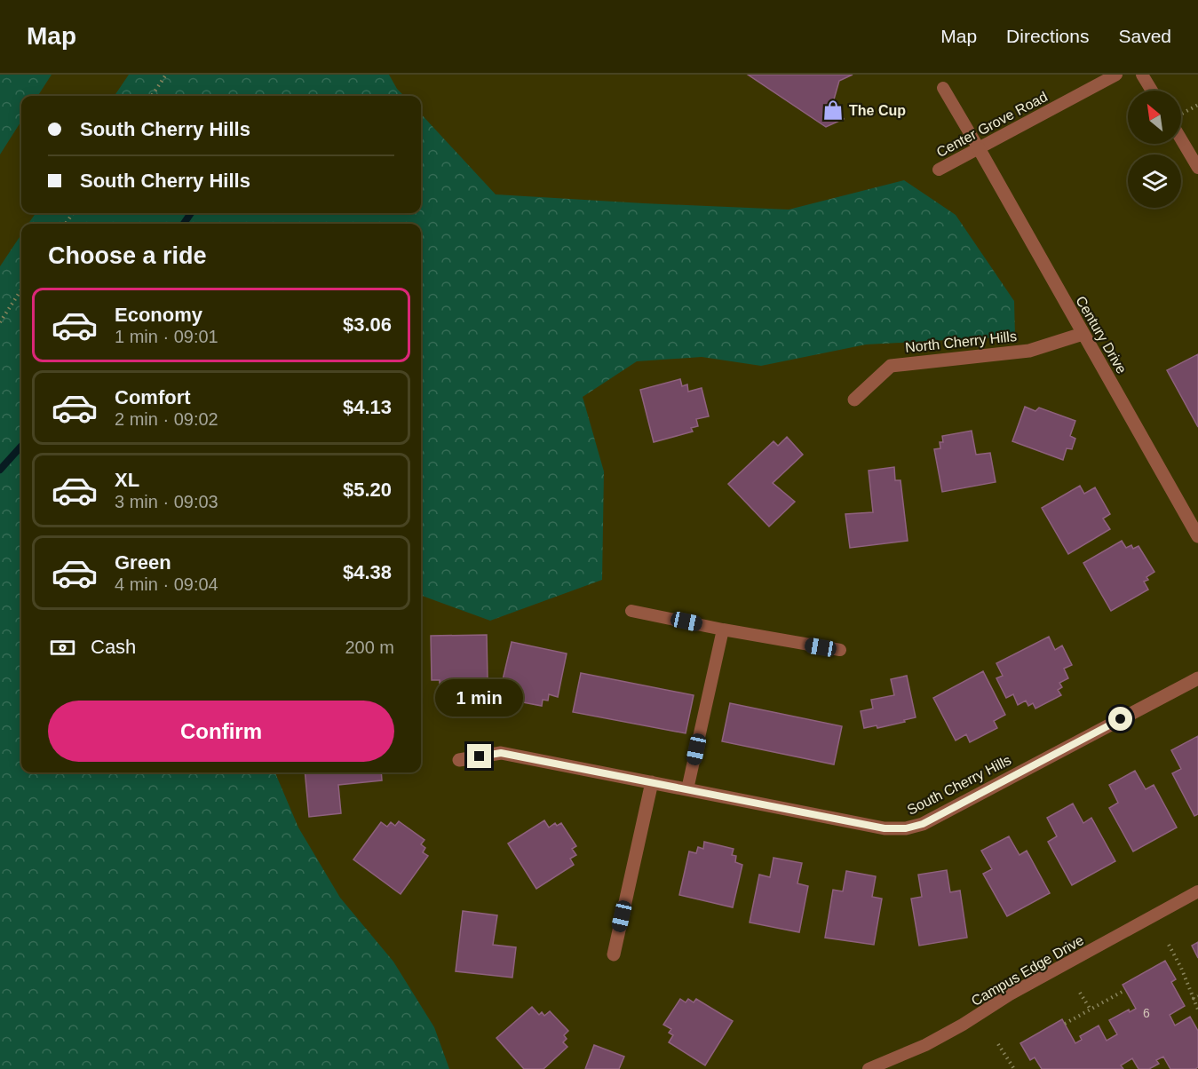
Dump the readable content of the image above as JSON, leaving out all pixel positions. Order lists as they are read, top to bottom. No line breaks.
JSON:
{"streets":{"street":["Century Drive","North Cherry Hills","South Cherry Hills"],"lane":["Center Grove Road","Campus Edge Drive"]},"crossings":[["Center Grove Road","Century Drive"],["Century Drive","North Cherry Hills"]],"places":{"shop":["The Cup"]},"house_numbers":["6"],"north":"top left","page":{"header":"Map","nav":["Map","Directions","Saved"],"banner":["South Cherry Hills","South Cherry Hills"],"heading":"Choose a ride","list":[{"name":"Economy","note":"1 min · 09:01","value":"$3.06"},{"name":"Comfort","note":"2 min · 09:02","value":"$4.13"},{"name":"XL","note":"3 min · 09:03","value":"$5.20"},{"name":"Green","note":"4 min · 09:04","value":"$4.38"}],"pay":["Cash","200 m"],"bubble":"1 min","buttons":"Confirm"}}
